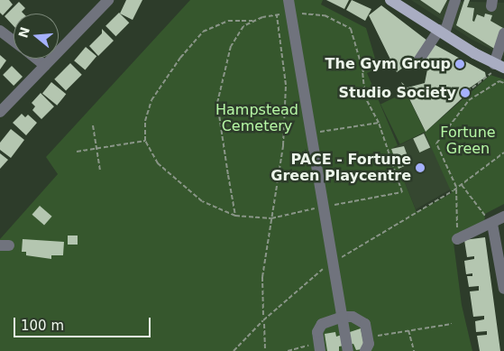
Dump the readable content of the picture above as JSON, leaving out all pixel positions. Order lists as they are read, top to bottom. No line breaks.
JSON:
{"parks":["Hampstead Cemetery","Fortune Green"],"places":["The Gym Group","Studio Society","PACE - Fortune Green Playcentre"],"scale_bar":"100 m","north":"left"}
